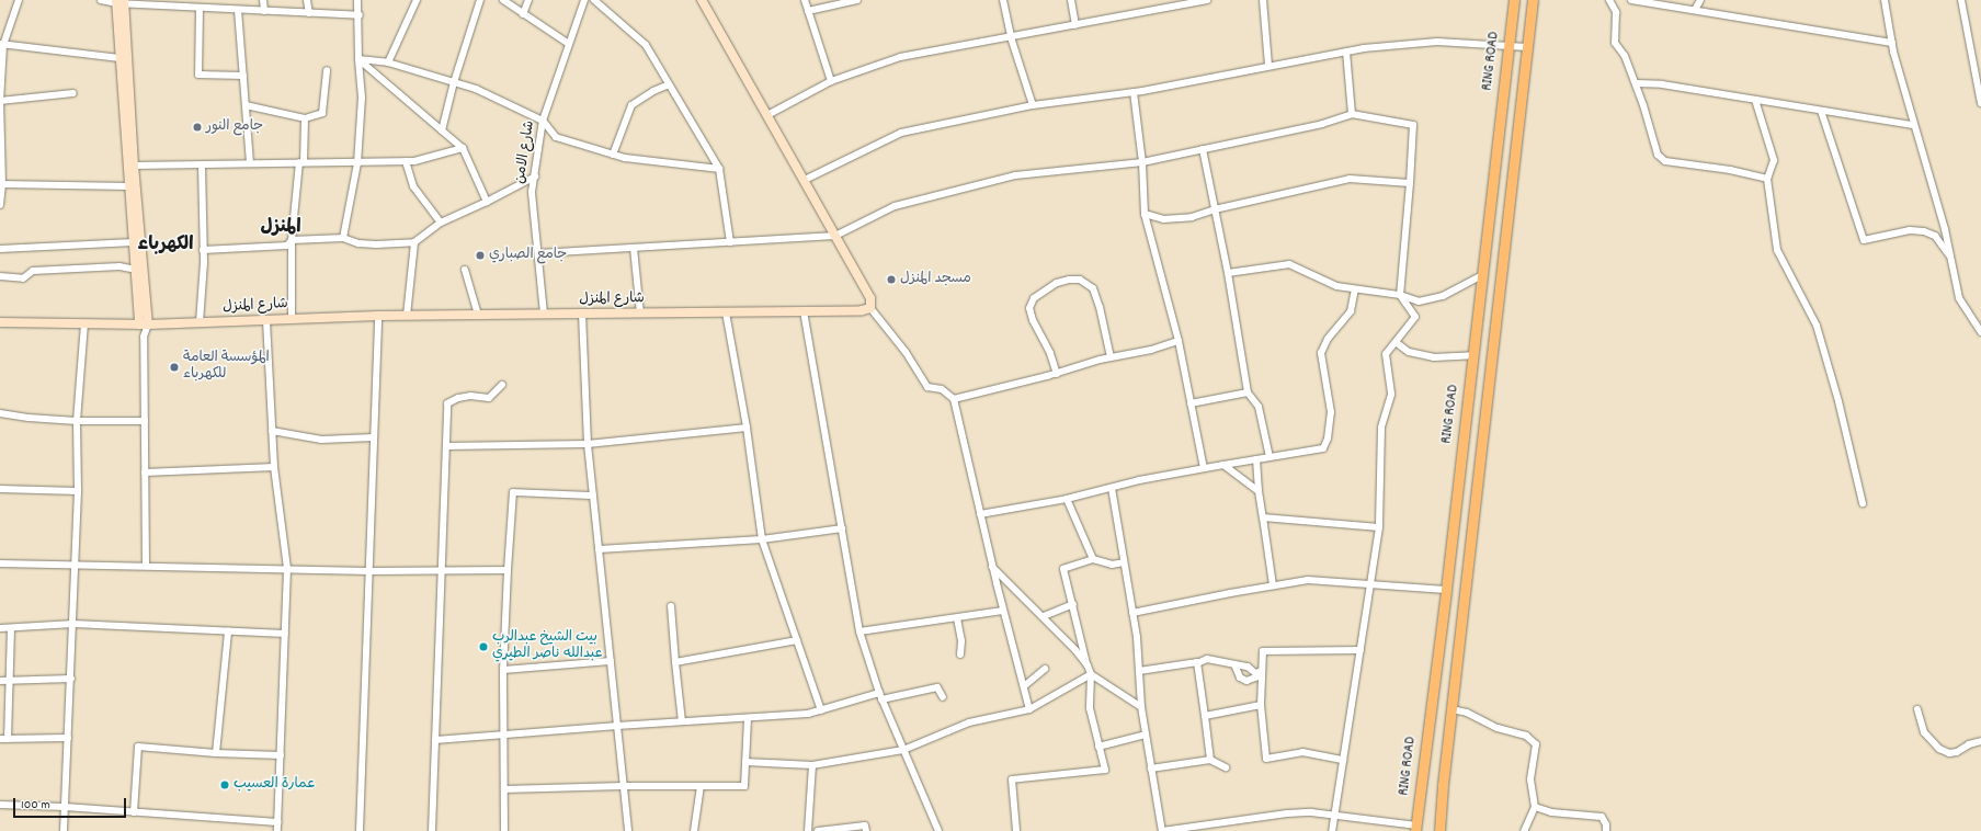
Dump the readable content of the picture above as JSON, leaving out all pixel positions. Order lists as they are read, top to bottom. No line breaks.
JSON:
{"streets":{"main road":["RING ROAD"],"street":["شارع الامن","شارع المنزل"]},"crossings":[["شارع الامن","شارع المنزل"]],"districts":["المنزل","الكهرباء"],"places":["جامع النور","جامع الصباري","مسجد المنزل","المؤسسة العامة للكهرباء","بيت الشيخ عبدالرب عبدالله ناصر الطيري","عمارة العسيب"],"scale_bar":"100 m"}
